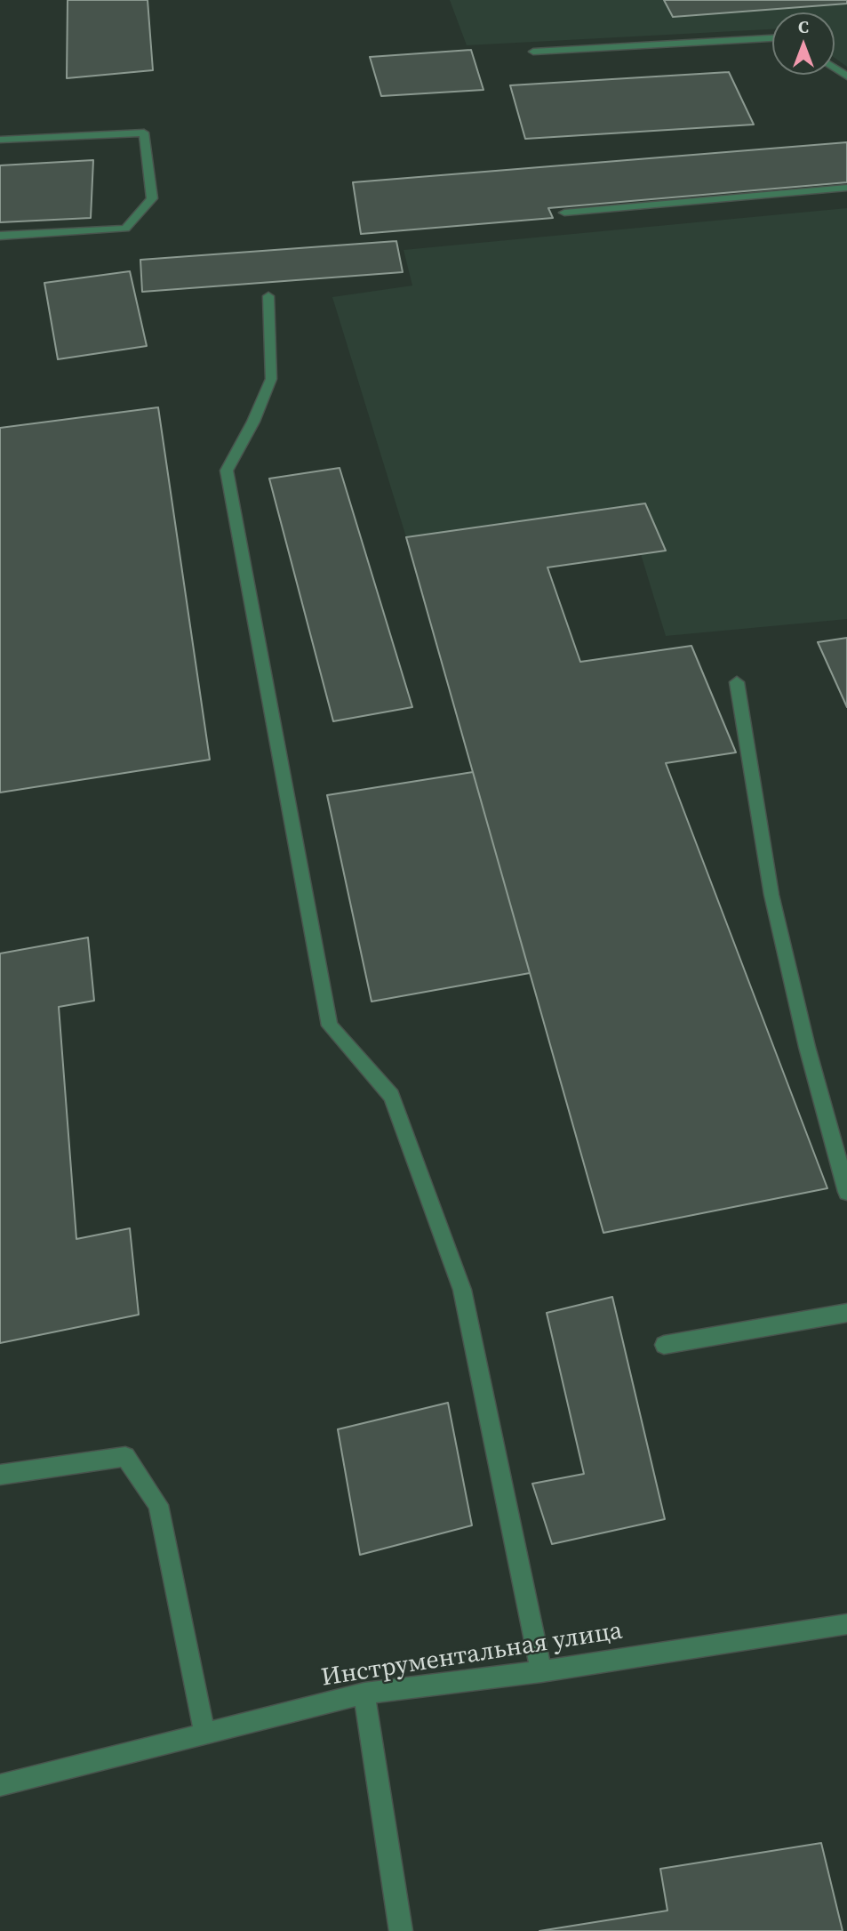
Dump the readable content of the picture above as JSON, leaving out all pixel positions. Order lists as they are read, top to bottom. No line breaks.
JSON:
{"streets":{"street":["Инструментальная улица"]},"north":"top"}
